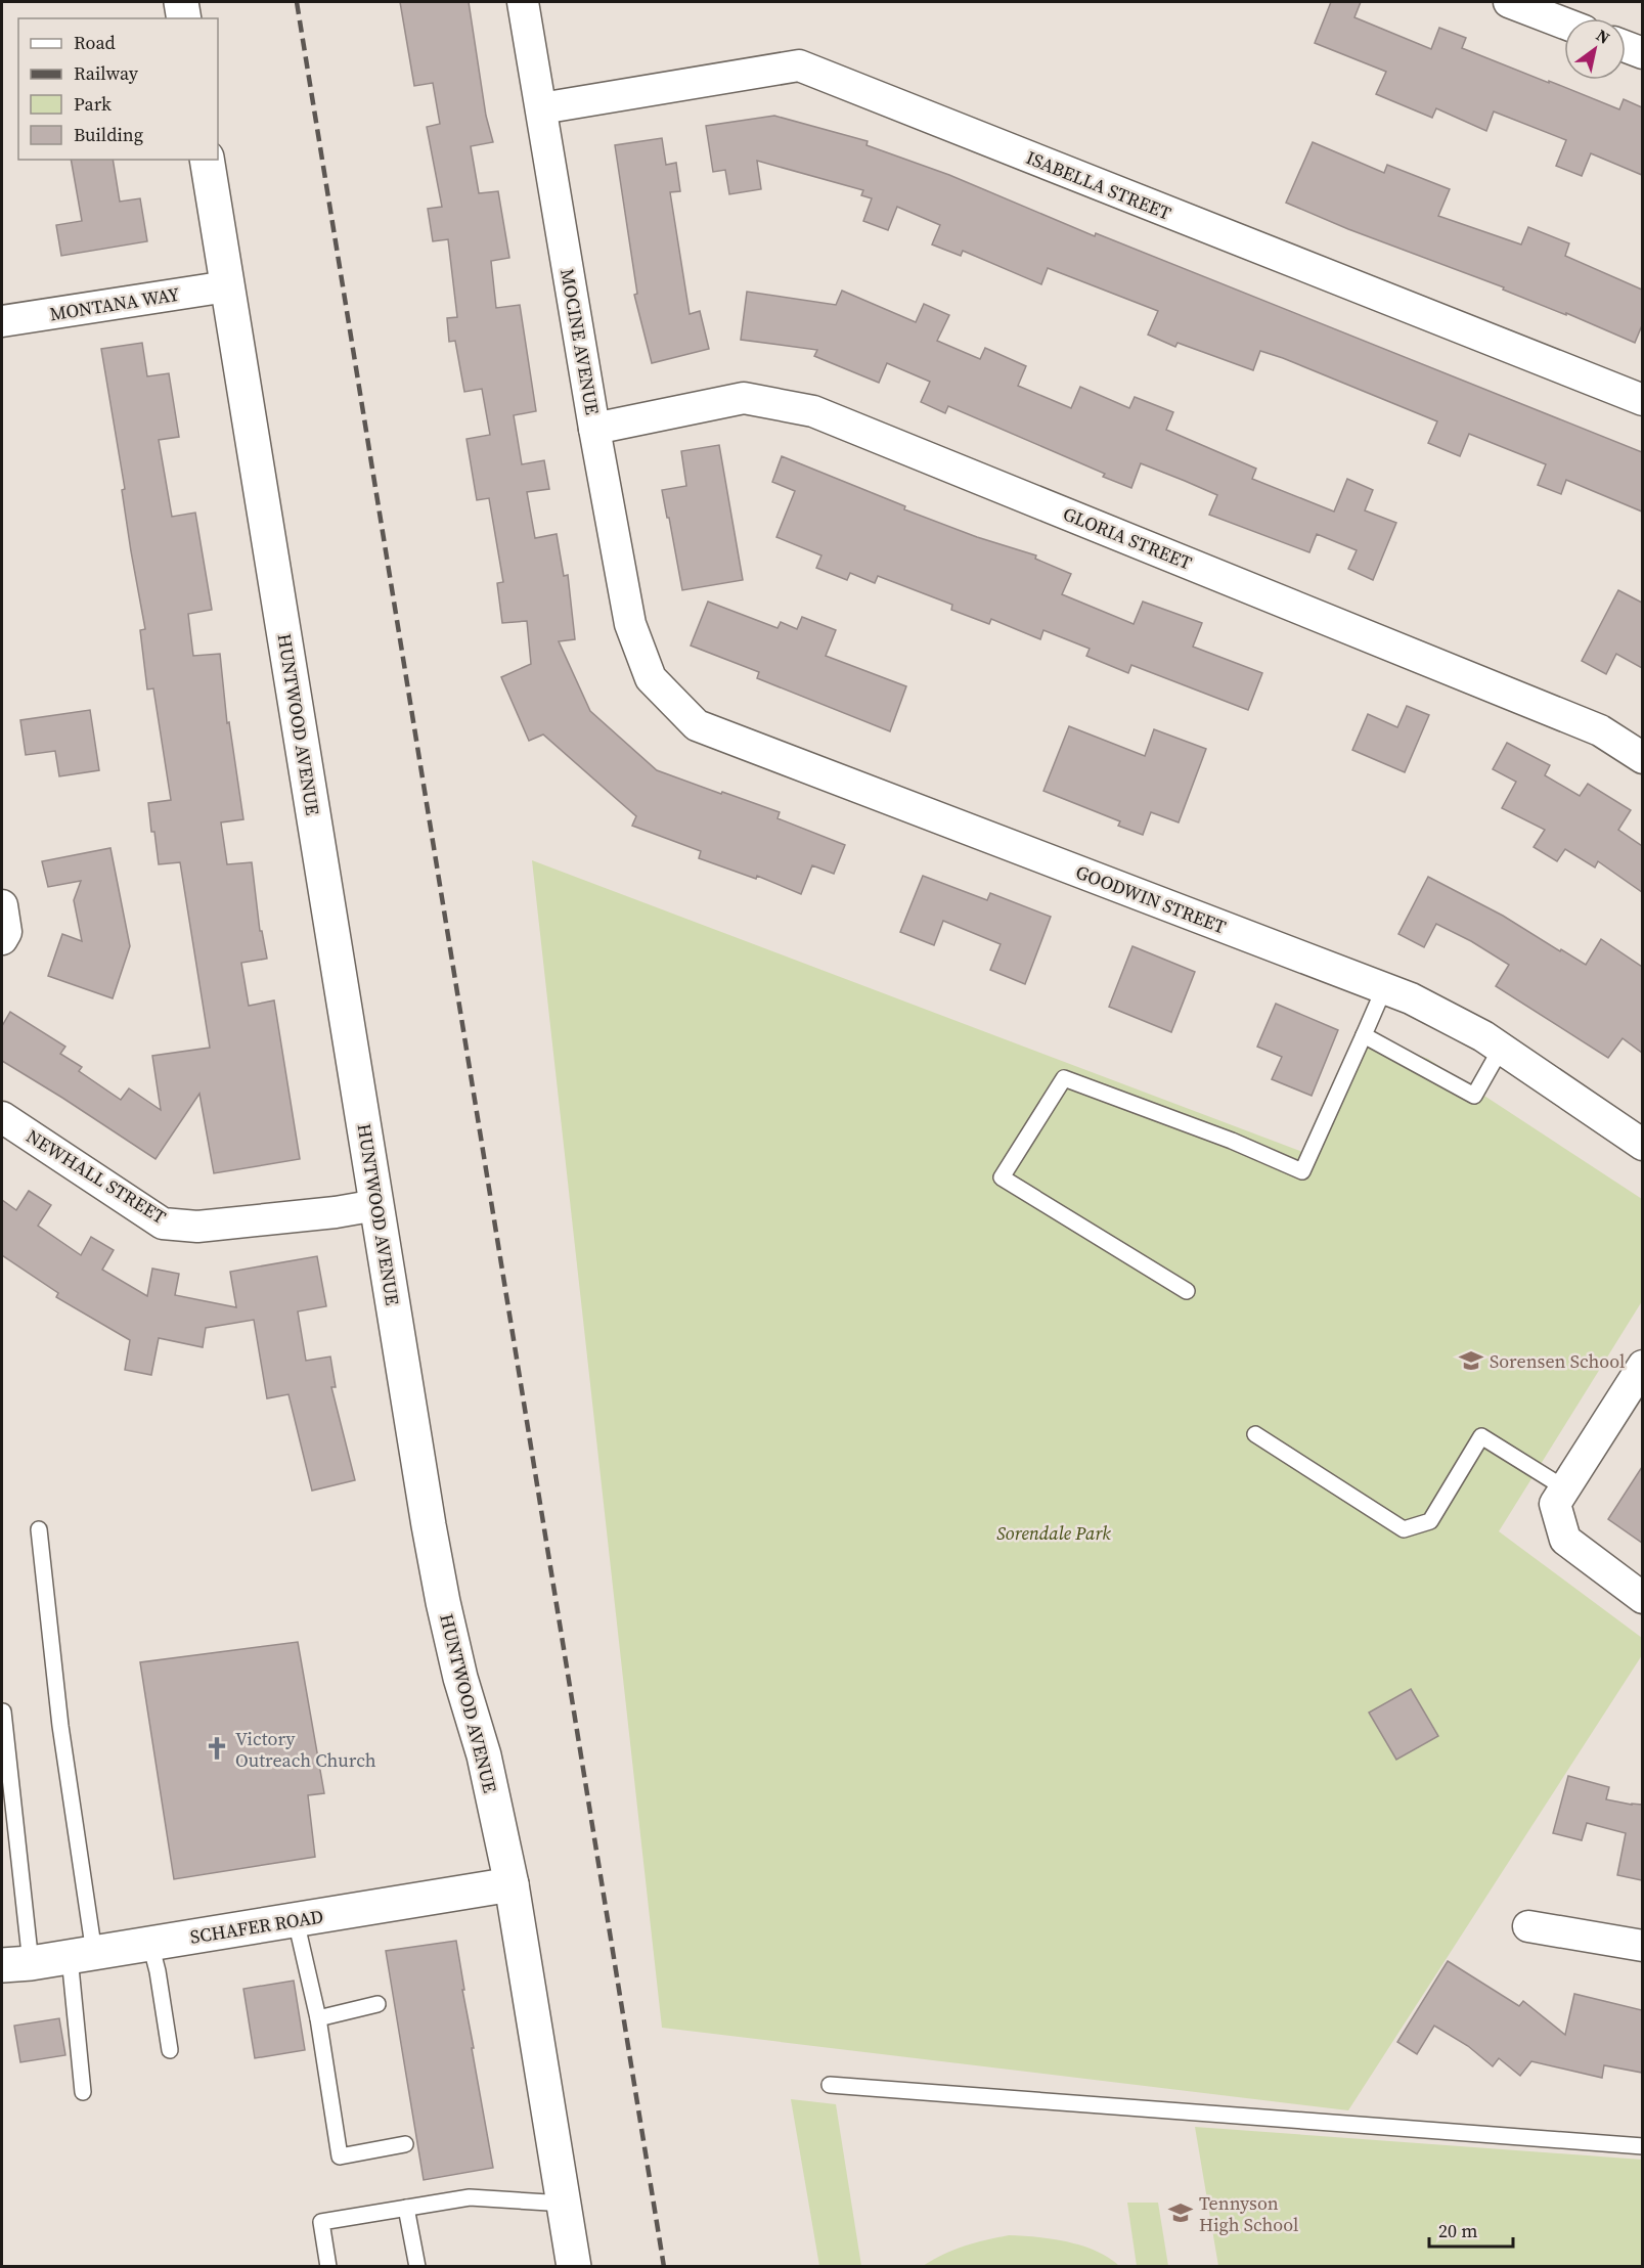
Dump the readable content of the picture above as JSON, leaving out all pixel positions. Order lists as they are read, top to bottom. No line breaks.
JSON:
{"streets":{"street":["ISABELLA STREET","MONTANA WAY","MOCINE AVENUE","GLORIA STREET","HUNTWOOD AVENUE","GOODWIN STREET","NEWHALL STREET","SCHAFER ROAD"]},"crossings":[["ISABELLA STREET","MOCINE AVENUE"],["MONTANA WAY","HUNTWOOD AVENUE"],["MOCINE AVENUE","GLORIA STREET"],["MOCINE AVENUE","GOODWIN STREET"],["HUNTWOOD AVENUE","NEWHALL STREET"],["HUNTWOOD AVENUE","SCHAFER ROAD"]],"parks":["Sorendale Park"],"places":{"school or university":["Sorensen School","Tennyson High School"],"church":["Victory Outreach Church"]},"legend":["Road","Railway","Park","Building"],"scale_bar":"20 m","north":"top right"}
